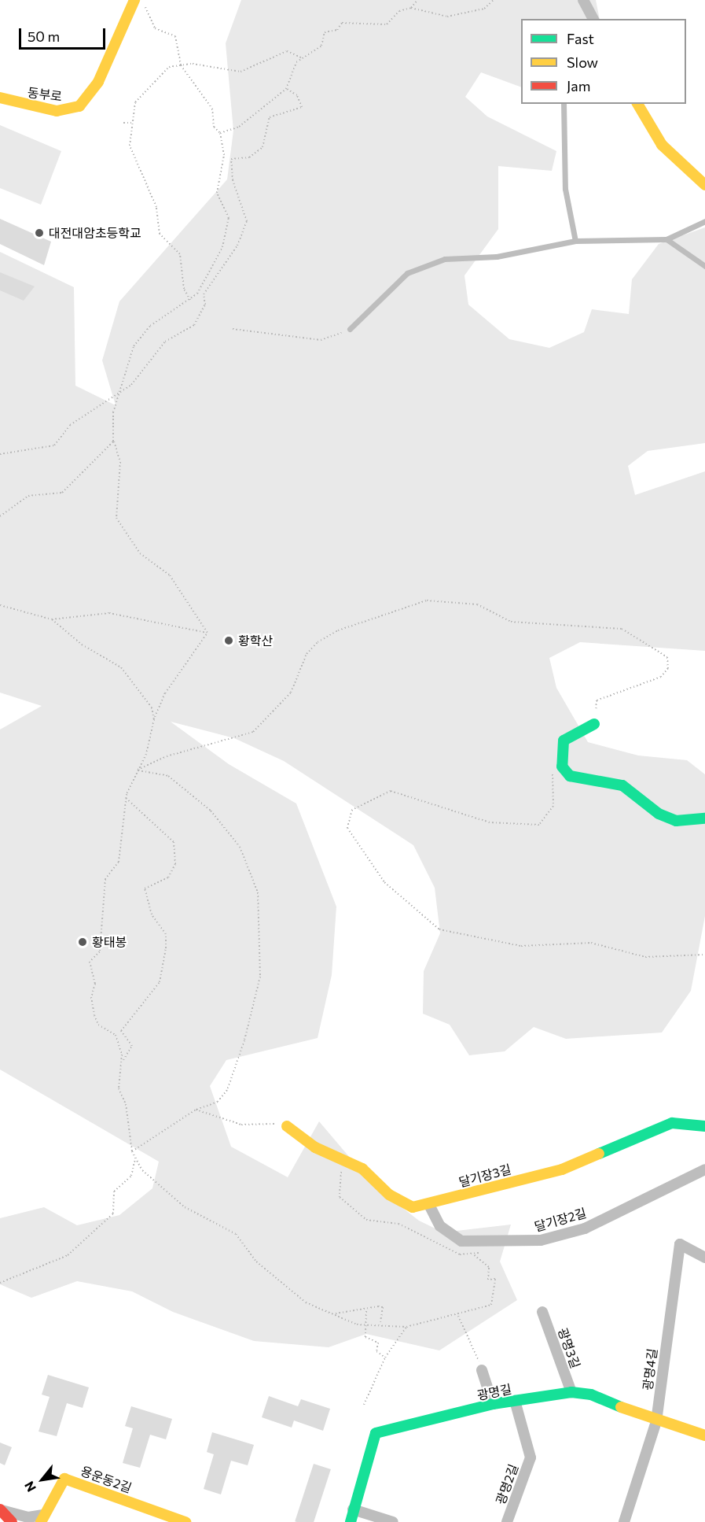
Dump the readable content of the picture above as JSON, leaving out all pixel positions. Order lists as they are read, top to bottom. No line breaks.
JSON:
{"streets":{"street":["동부로","달기장3길","달기장2길","광명3길","광명4길","광명길","용운동2길","광명2길"]},"crossings":[["달기장3길","달기장2길"],["광명3길","광명길"],["광명4길","광명길"],["광명길","광명2길"]],"places":["대전대암초등학교","황학산","황태봉"],"legend":["Fast","Slow","Jam"],"scale_bar":"50 m","north":"bottom left"}
